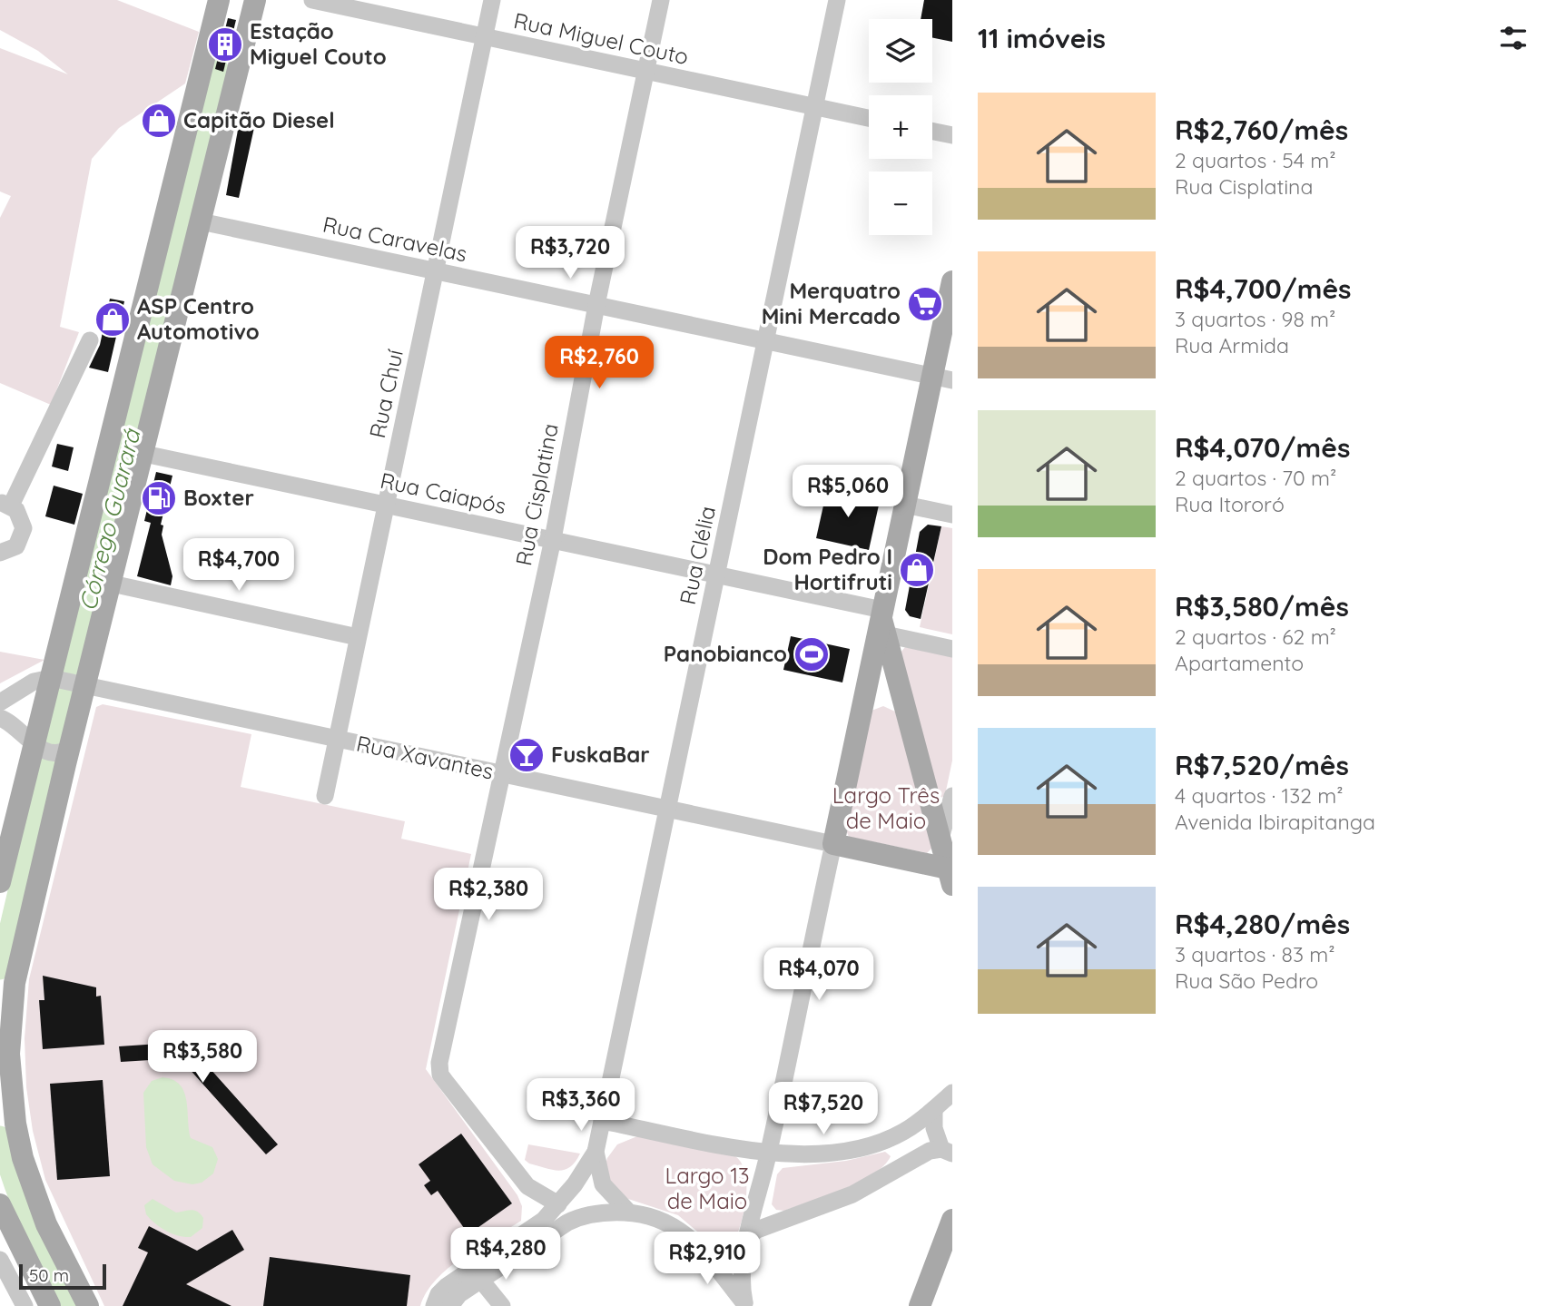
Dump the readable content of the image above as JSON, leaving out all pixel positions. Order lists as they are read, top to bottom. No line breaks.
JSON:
{"streets":{"main road":["Rua Xavantes"],"street":["Rua Miguel Couto","Rua Caravelas","Rua Chuí","Rua Caiapós","Rua Cisplatina","Rua Clélia"]},"crossings":[["Rua Miguel Couto","Rua Chuí"],["Rua Miguel Couto","Rua Cisplatina"],["Rua Miguel Couto","Rua Clélia"],["Rua Caravelas","Rua Chuí"],["Rua Caravelas","Rua Cisplatina"],["Rua Caravelas","Rua Clélia"],["Rua Chuí","Rua Caiapós"],["Rua Chuí","Rua Xavantes"],["Rua Caiapós","Rua Cisplatina"],["Rua Caiapós","Rua Clélia"],["Rua Cisplatina","Rua Xavantes"],["Rua Clélia","Rua Xavantes"]],"water":["Córrego Guarará"],"parks":["Largo Três de Maio","Largo 13 de Maio"],"places":{"building":["Estação Miguel Couto"],"shop":["Capitão Diesel","ASP Centro Automotivo","Dom Pedro I Hortifruti"],"supermarket":["Merquatro Mini Mercado"],"fuel station":["Boxter"],"sports":["Panobianco"],"bar":["FuskaBar"]},"scale_bar":"50 m","page":{"heading":"11 imóveis","map_buttons":["+","−"],"list":[{"name":"R$2,760/mês","note":"2 quartos · 54 m² · Rua Cisplatina"},{"name":"R$4,700/mês","note":"3 quartos · 98 m² · Rua Armida"},{"name":"R$4,070/mês","note":"2 quartos · 70 m² · Rua Itororó"},{"name":"R$3,580/mês","note":"2 quartos · 62 m² · Apartamento"},{"name":"R$7,520/mês","note":"4 quartos · 132 m² · Avenida Ibirapitanga"},{"name":"R$4,280/mês","note":"3 quartos · 83 m² · Rua São Pedro"}],"price":["R$3,720","R$2,760","R$5,060","R$4,700","R$2,380","R$4,070","R$3,580","R$3,360","R$7,520","R$4,280","R$2,910"],"scale":"50 m"}}
